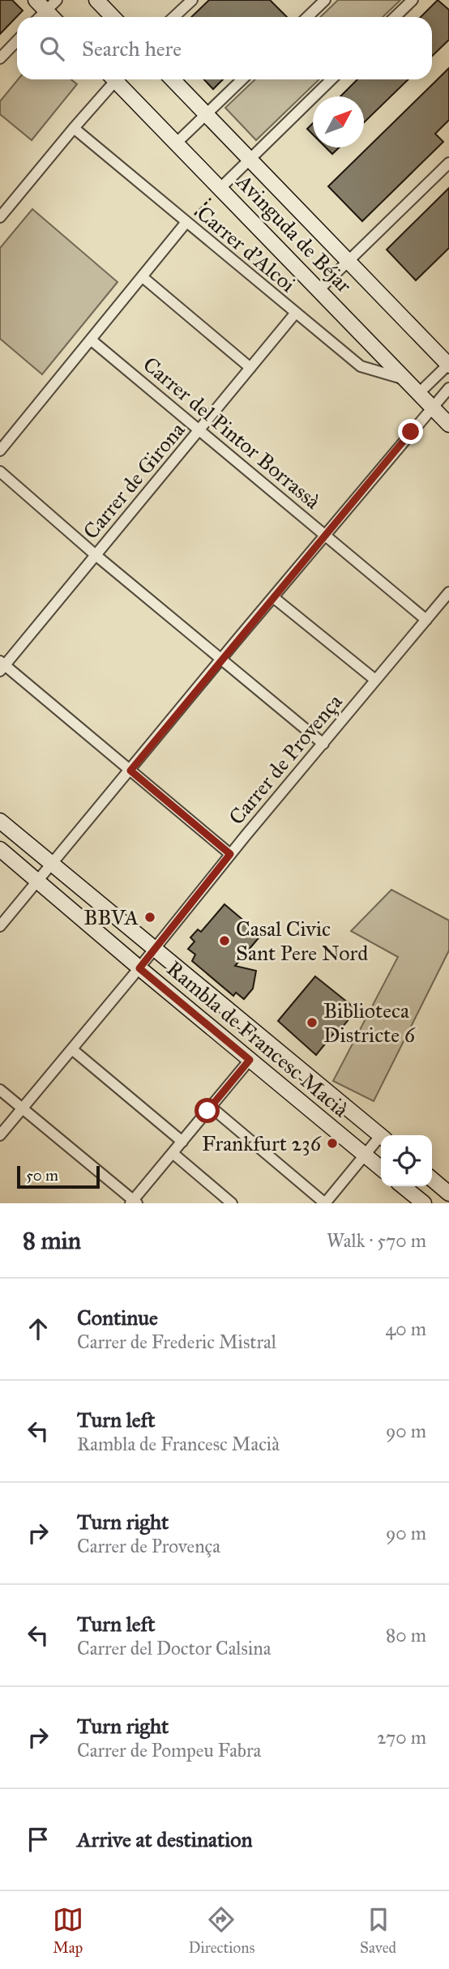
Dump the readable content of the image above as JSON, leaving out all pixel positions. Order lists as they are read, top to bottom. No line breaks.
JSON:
{"streets":{"street":["Avinguda de Béjar","Carrer d'Alcoi","Carrer del Pintor Borrassà","Carrer de Girona","Carrer de Provença","Rambla de Francesc Macià"]},"crossings":[["Avinguda de Béjar","Carrer d'Alcoi"],["Carrer d'Alcoi","Carrer de Girona"],["Carrer del Pintor Borrassà","Carrer de Girona"],["Carrer del Pintor Borrassà","Carrer de Provença"],["Carrer de Provença","Rambla de Francesc Macià"]],"places":["BBVA","Casal Civic Sant Pere Nord","Biblioteca Districte 6","Frankfurt 236"],"scale_bar":"50 m","north":"top right","page":{"search":"Search here","scale":"50 m","heading":["8 min","Walk · 570 m"],"list":[["Continue","Carrer de Frederic Mistral","40 m"],["Turn left","Rambla de Francesc Macià","90 m"],["Turn right","Carrer de Provença","90 m"],["Turn left","Carrer del Doctor Calsina","80 m"],["Turn right","Carrer de Pompeu Fabra","270 m"],"Arrive at destination"],"nav":["Map","Directions","Saved"]}}
